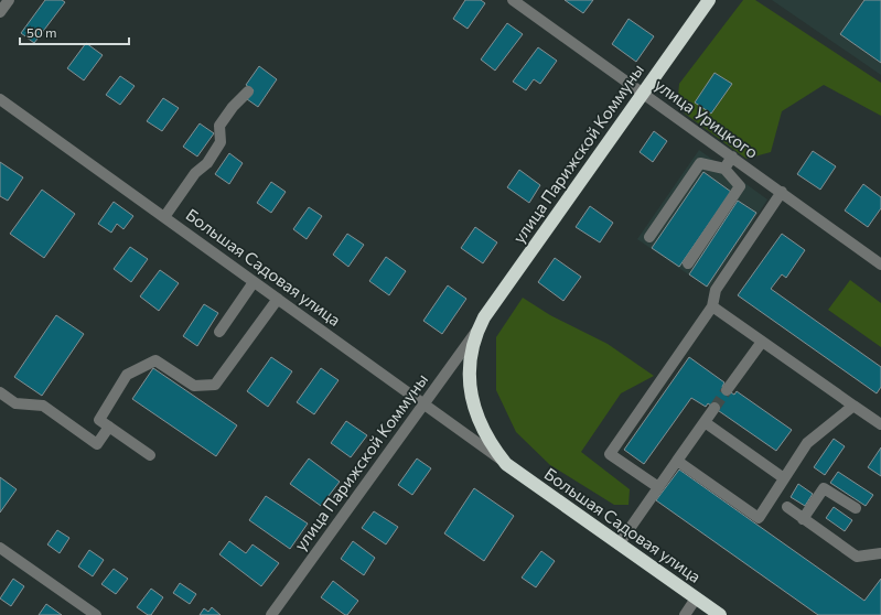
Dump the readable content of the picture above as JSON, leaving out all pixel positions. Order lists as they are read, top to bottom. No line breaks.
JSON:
{"streets":{"highway":["улица Парижской Коммуны","Большая Садовая улица"],"street":["улица Урицкого"]},"crossings":[["улица Урицкого","улица Парижской Коммуны"],["улица Парижской Коммуны","Большая Садовая улица"]],"scale_bar":"50 m"}
